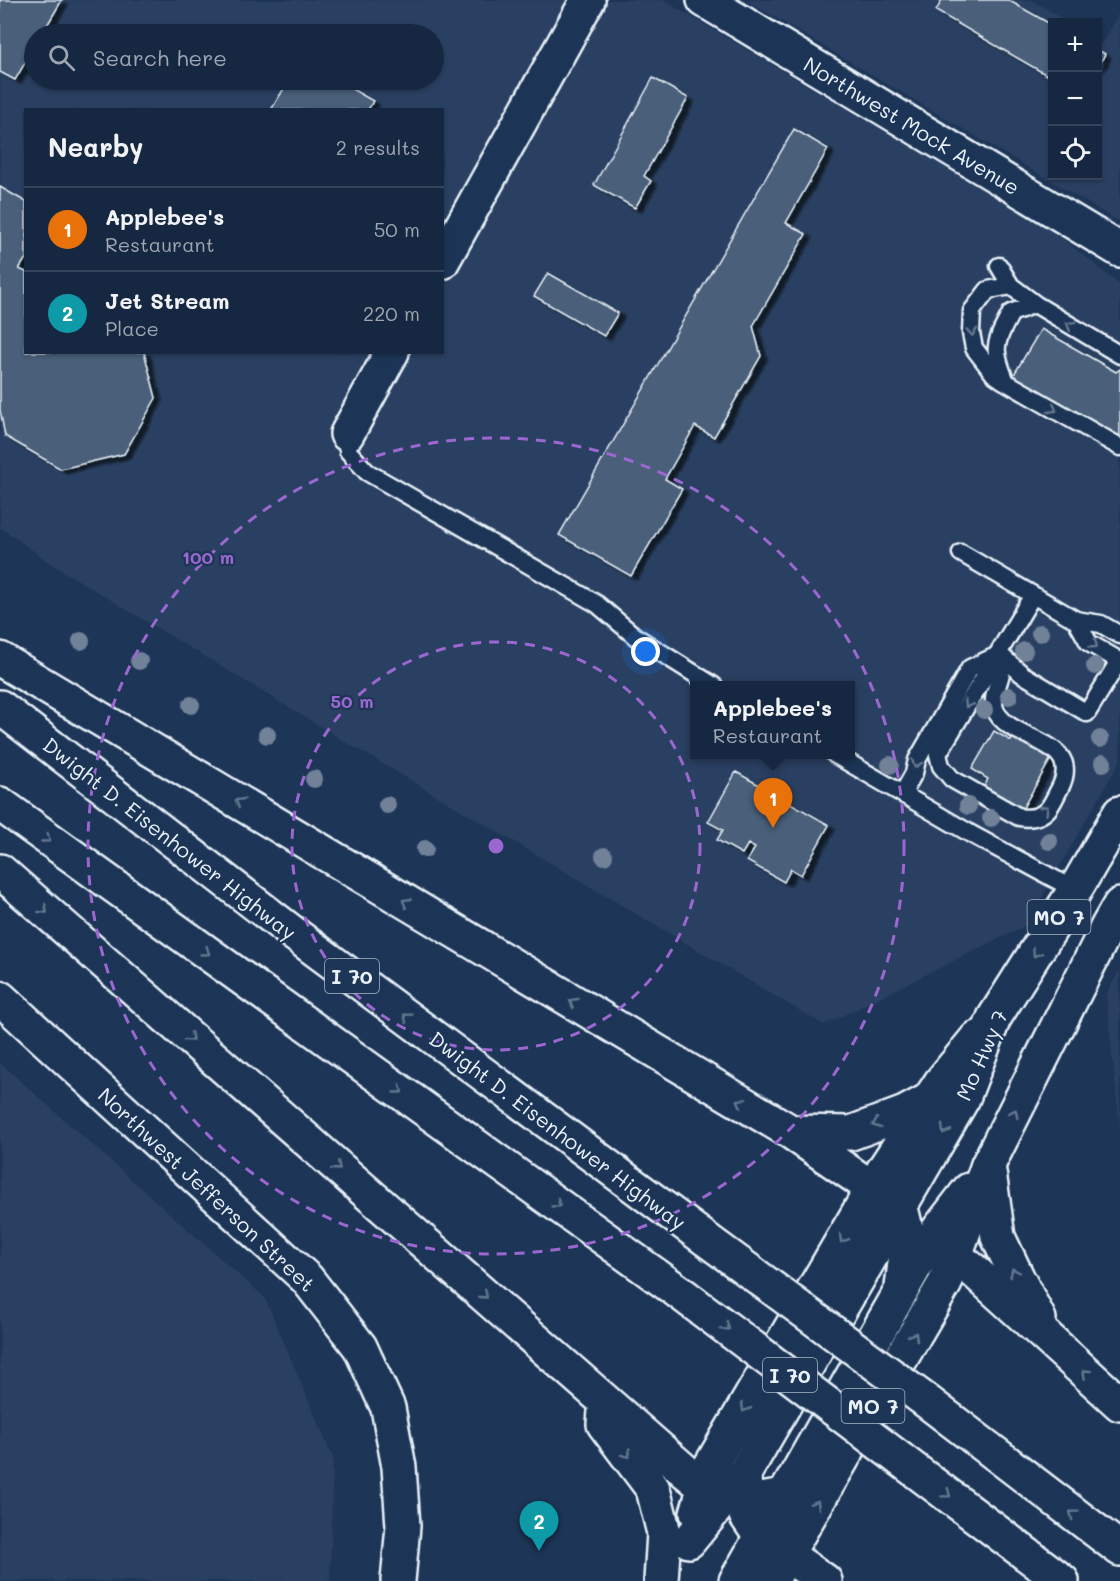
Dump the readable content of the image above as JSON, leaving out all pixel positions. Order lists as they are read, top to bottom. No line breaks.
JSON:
{"streets":{"main road":["Northwest Mock Avenue","Dwight D. Eisenhower Highway","MO 7","I 70","Mo Hwy 7","Northwest Jefferson Street"]},"crossings":[["MO 7","Mo Hwy 7"]],"page":{"map_buttons":["+","−"],"search":"Search here","heading":["Nearby","2 results"],"list":[{"mark":"1","name":"Applebee's","note":"Restaurant","value":"50 m"},{"mark":"2","name":"Jet Stream","note":"Place","value":"220 m"}],"popup":["Applebee's","Restaurant"],"pins":["1","2"]},"rings":["100 m","50 m"]}
